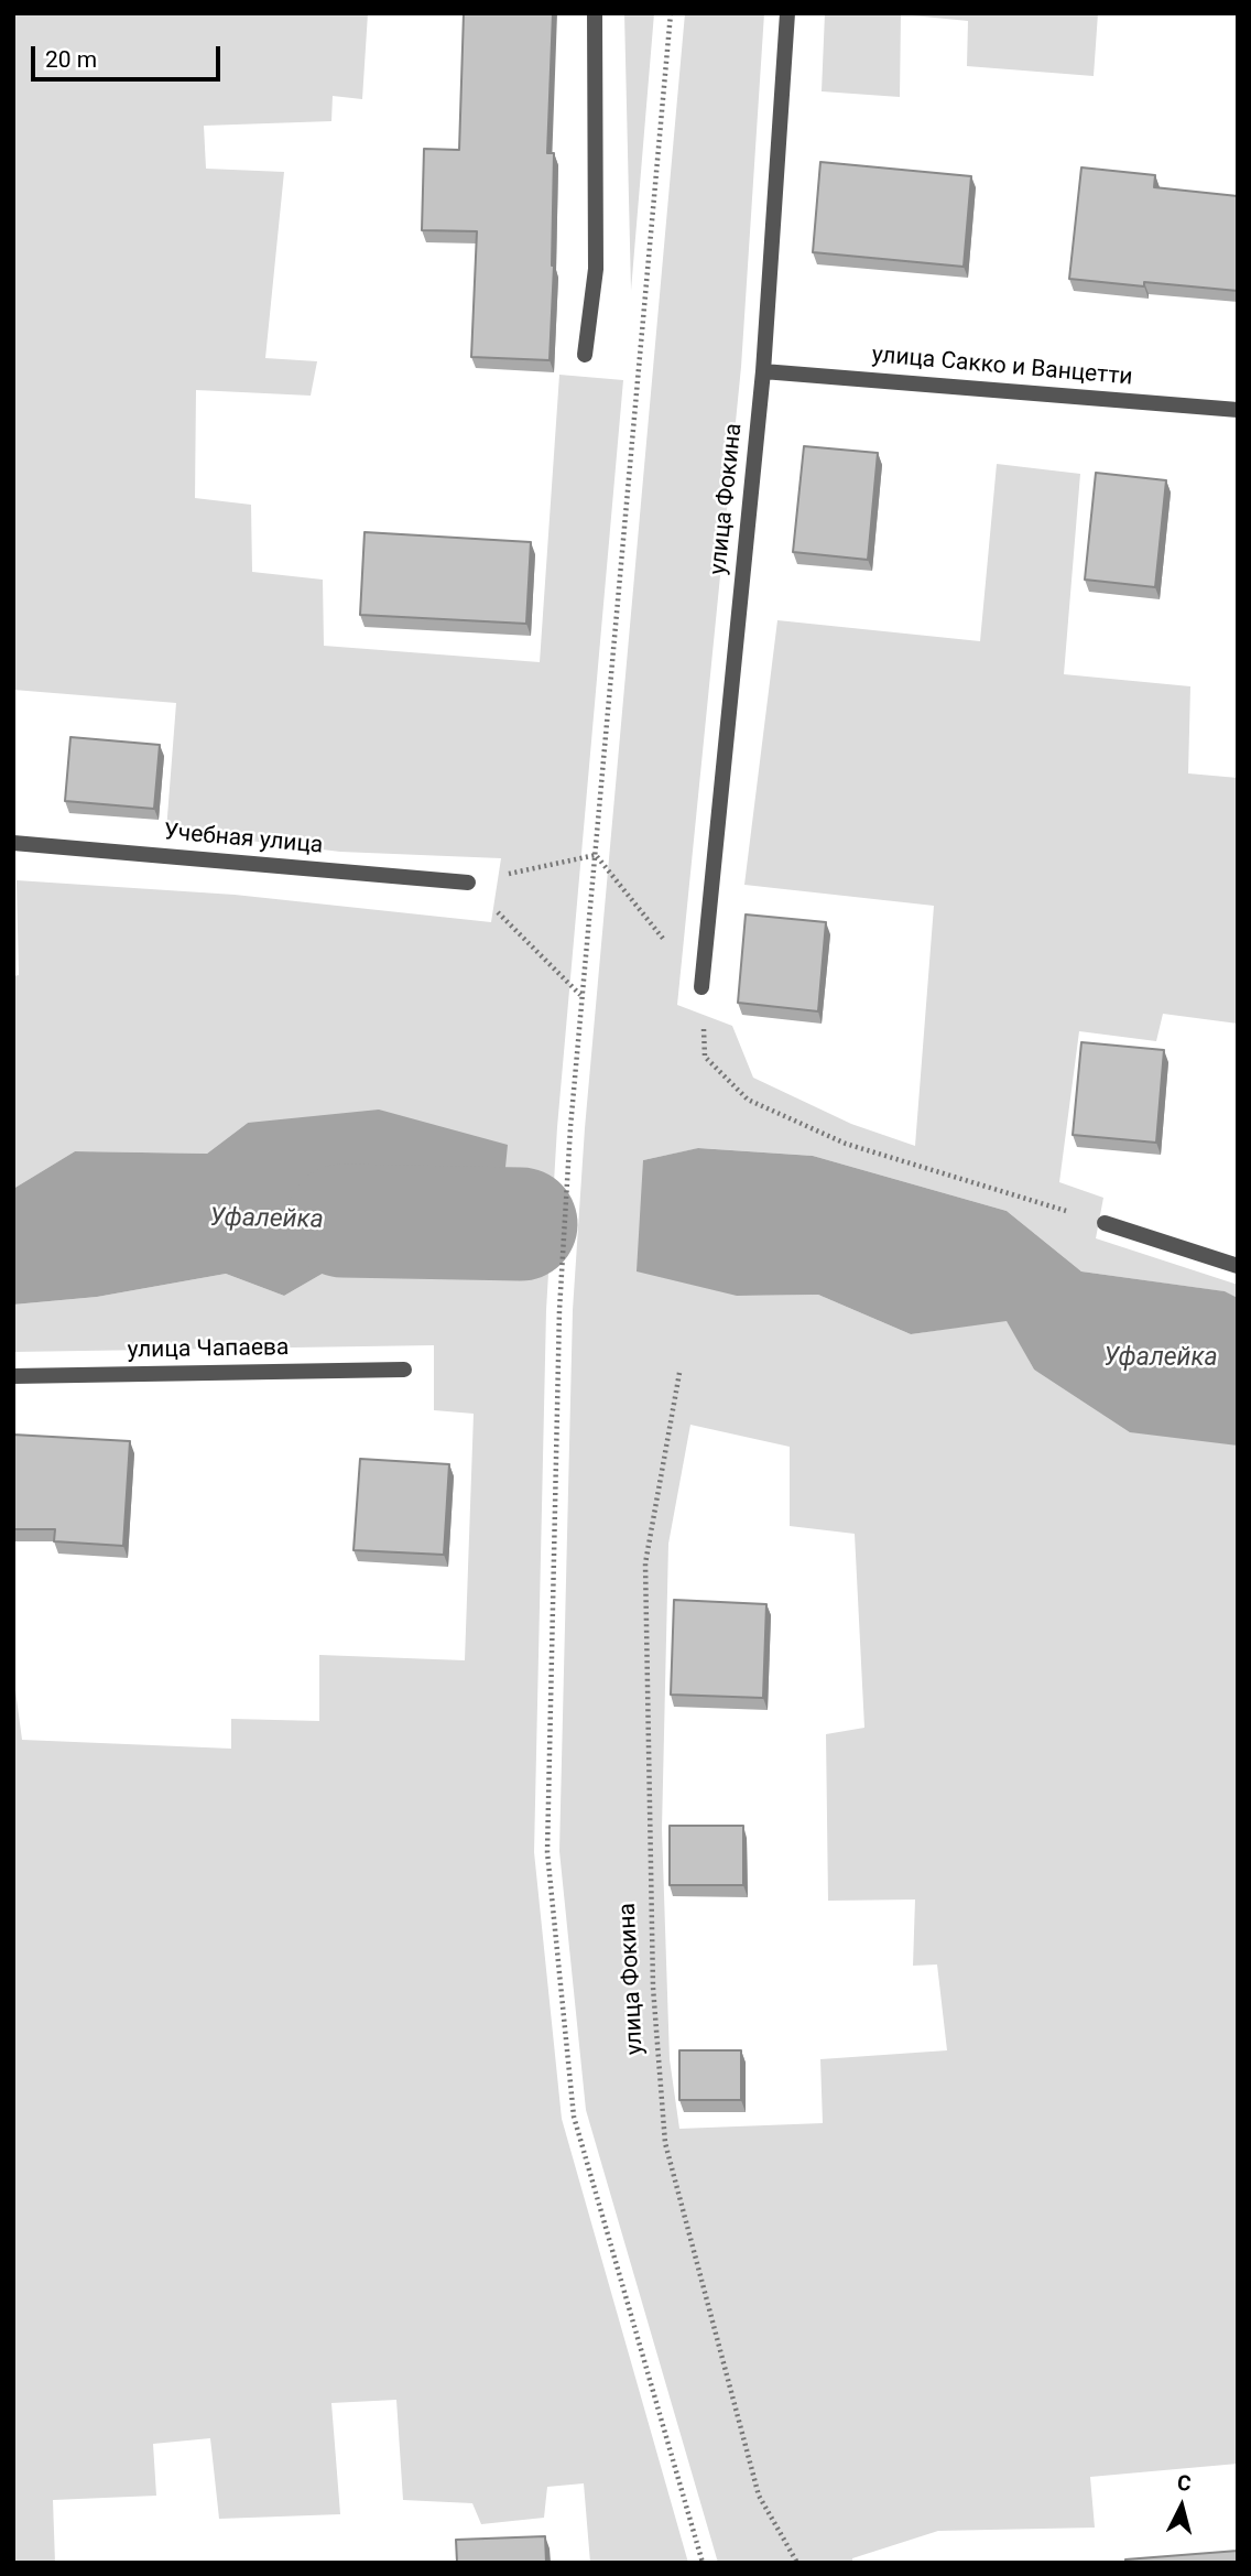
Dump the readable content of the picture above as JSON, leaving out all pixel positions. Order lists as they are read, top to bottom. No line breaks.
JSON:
{"streets":{"street":["улица Сакко и Ванцетти","улица Фокина","Учебная улица","улица Чапаева"]},"crossings":[["улица Сакко и Ванцетти","улица Фокина"]],"water":["Уфалейка"],"scale_bar":"20 m","north":"top"}
